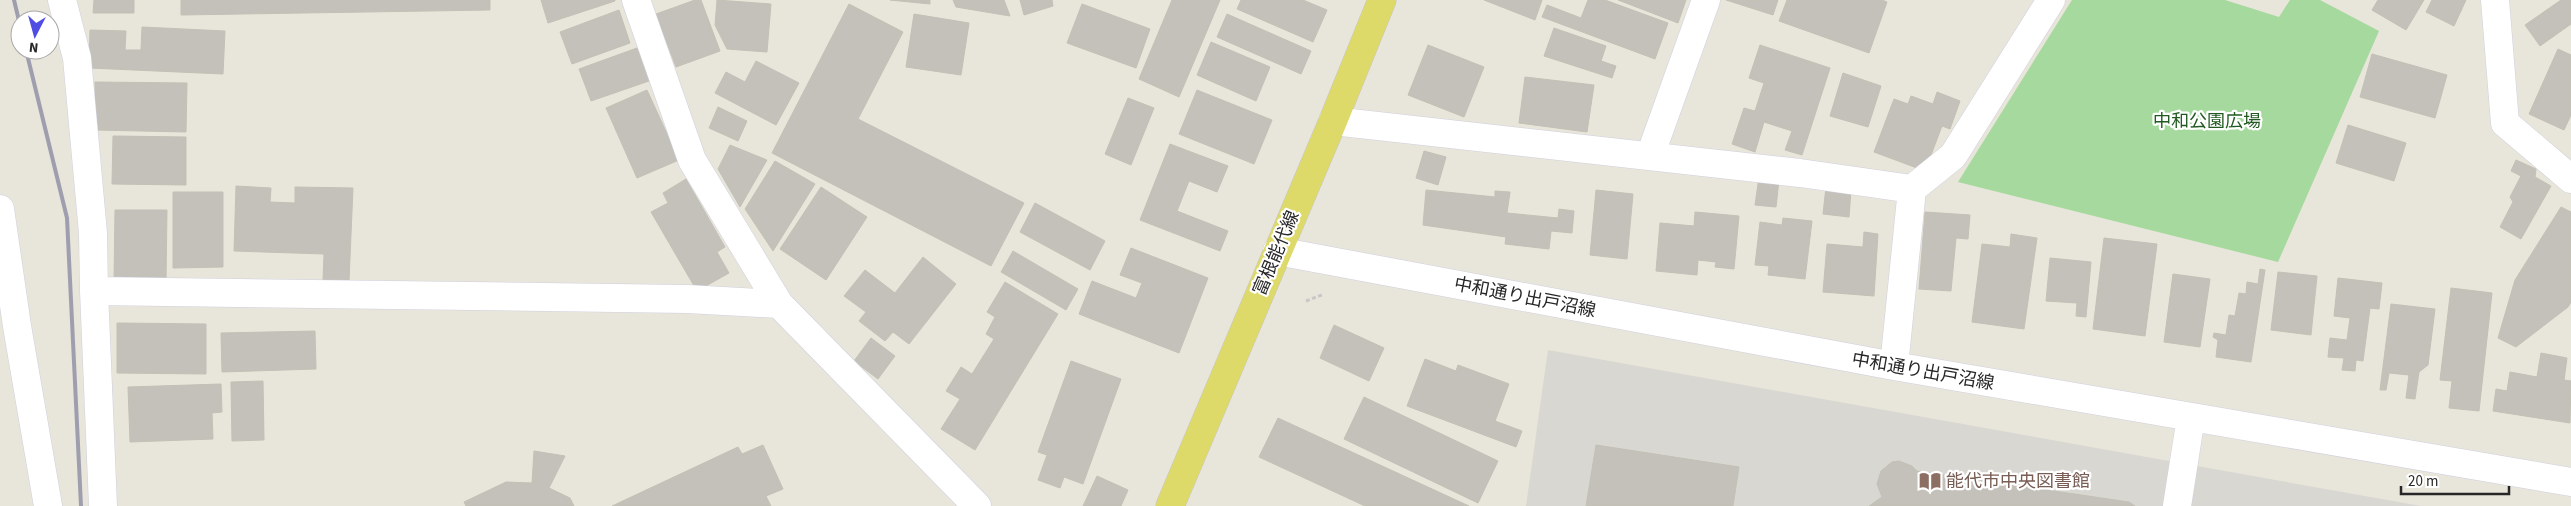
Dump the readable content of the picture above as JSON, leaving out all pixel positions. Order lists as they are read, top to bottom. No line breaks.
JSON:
{"streets":{"main road":["富根能代線"],"street":["中和通り出戸沼線"]},"crossings":[["富根能代線","中和通り出戸沼線"]],"parks":["中和公園広場"],"places":{"library":["能代市中央図書館"]},"scale_bar":"20 m","north":"bottom"}
